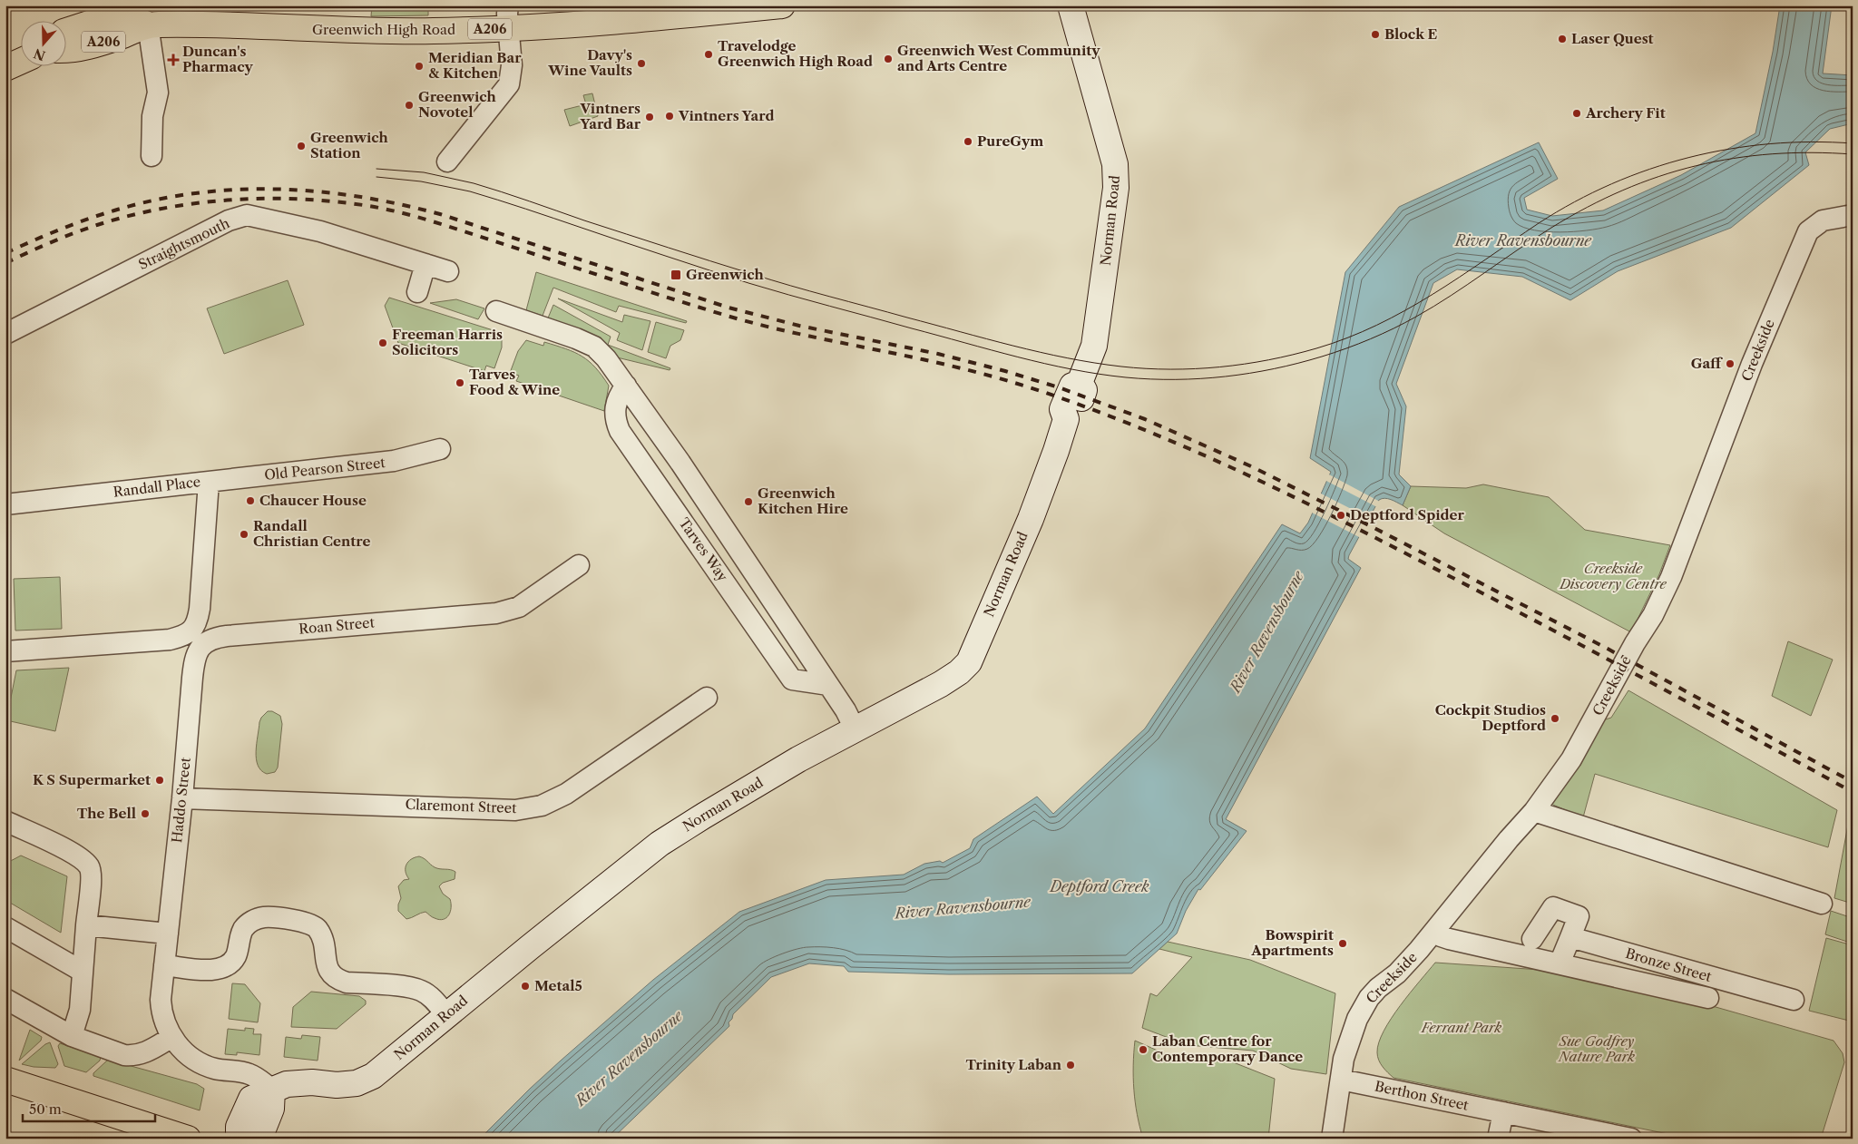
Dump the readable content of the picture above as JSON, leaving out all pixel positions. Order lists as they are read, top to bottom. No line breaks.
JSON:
{"streets":{"main road":["A206","Greenwich High Road","Norman Road"],"street":["Straightsmouth","Creekside","Old Pearson Street","Randall Place","Tarves Way","Roan Street","Haddo Street","Claremont Street","Bronze Street","Berthon Street"]},"crossings":[["Norman Road","Tarves Way"],["Norman Road","Haddo Street"],["Creekside","Bronze Street"],["Creekside","Berthon Street"],["Old Pearson Street","Randall Place"],["Roan Street","Haddo Street"],["Haddo Street","Claremont Street"]],"water":["River Ravensbourne","Deptford Creek"],"parks":["Creekside Discovery Centre","Ferrant Park","Sue Godfrey Nature Park"],"places":{"other":["Block E","Laser Quest","Travelodge Greenwich High Road","Greenwich West Community and Arts Centre","Davy's Wine Vaults","Meridian Bar & Kitchen","Greenwich Novotel","Archery Fit","Vintners Yard","Vintners Yard Bar","PureGym","Greenwich Station","Freeman Harris Solicitors","Gaff","Tarves Food & Wine","Chaucer House","Greenwich Kitchen Hire","Deptford Spider","Randall Christian Centre","Cockpit Studios Deptford","K S Supermarket","The Bell","Bowspirit Apartments","Metal5","Laban Centre for Contemporary Dance","Trinity Laban"],"health":["Duncan's Pharmacy"],"transit":["Greenwich"]},"scale_bar":"50 m","north":"bottom"}
